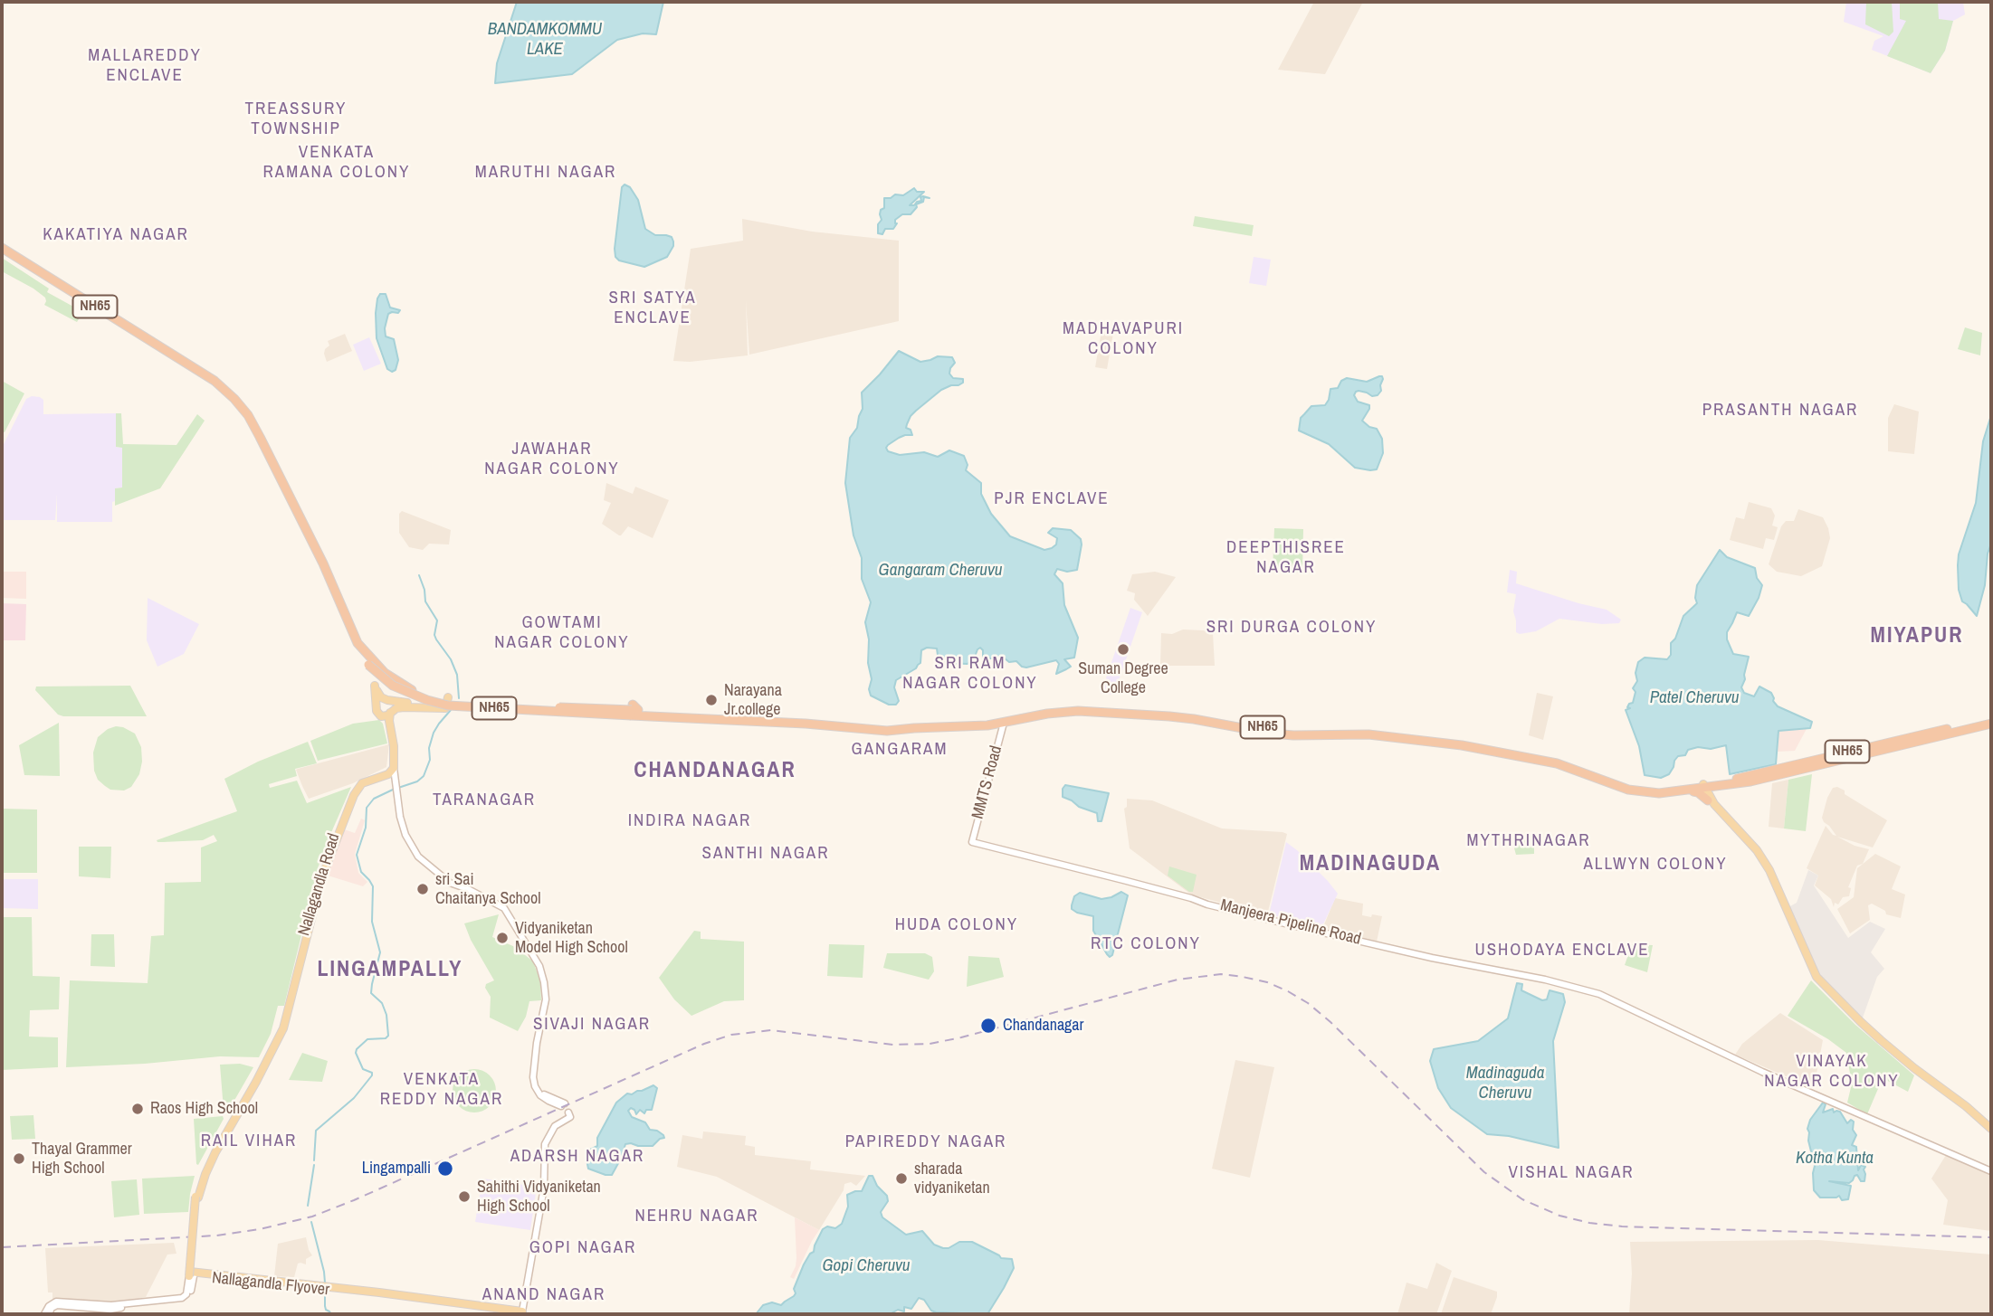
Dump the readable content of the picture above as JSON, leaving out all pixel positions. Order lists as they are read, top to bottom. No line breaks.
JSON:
{"streets":{"highway":["NH65"],"main road":["MMTS Road","Nallagandla Road","Manjeera Pipeline Road","Nallagandla Flyover"]},"crossings":[["NH65","MMTS Road"],["MMTS Road","Manjeera Pipeline Road"],["Nallagandla Road","Nallagandla Flyover"]],"districts":["MALLAREDDY ENCLAVE","TREASSURY TOWNSHIP","VENKATA RAMANA COLONY","MARUTHI NAGAR","KAKATIYA NAGAR","SRI SATYA ENCLAVE","MADHAVAPURI COLONY","PRASANTH NAGAR","JAWAHAR NAGAR COLONY","PJR ENCLAVE","DEEPTHISREE NAGAR","GOWTAMI NAGAR COLONY","SRI DURGA COLONY","MIYAPUR","SRI RAM NAGAR COLONY","GANGARAM","CHANDANAGAR","TARANAGAR","INDIRA NAGAR","MYTHRINAGAR","SANTHI NAGAR","MADINAGUDA","ALLWYN COLONY","HUDA COLONY","RTC COLONY","USHODAYA ENCLAVE","LINGAMPALLY","SIVAJI NAGAR","VINAYAK NAGAR COLONY","VENKATA REDDY NAGAR","RAIL VIHAR","PAPIREDDY NAGAR","ADARSH NAGAR","VISHAL NAGAR","NEHRU NAGAR","GOPI NAGAR","ANAND NAGAR"],"water":["BANDAMKOMMU LAKE","Gangaram Cheruvu","Patel Cheruvu","Madinaguda Cheruvu","Kotha Kunta","Gopi Cheruvu"],"places":["Suman Degree College","Narayana Jr.college","sri Sai Chaitanya School","Vidyaniketan Model High School","Chandanagar","Raos High School","Thayal Grammer High School","Lingampalli","sharada vidyaniketan","Sahithi Vidyaniketan High School"]}
